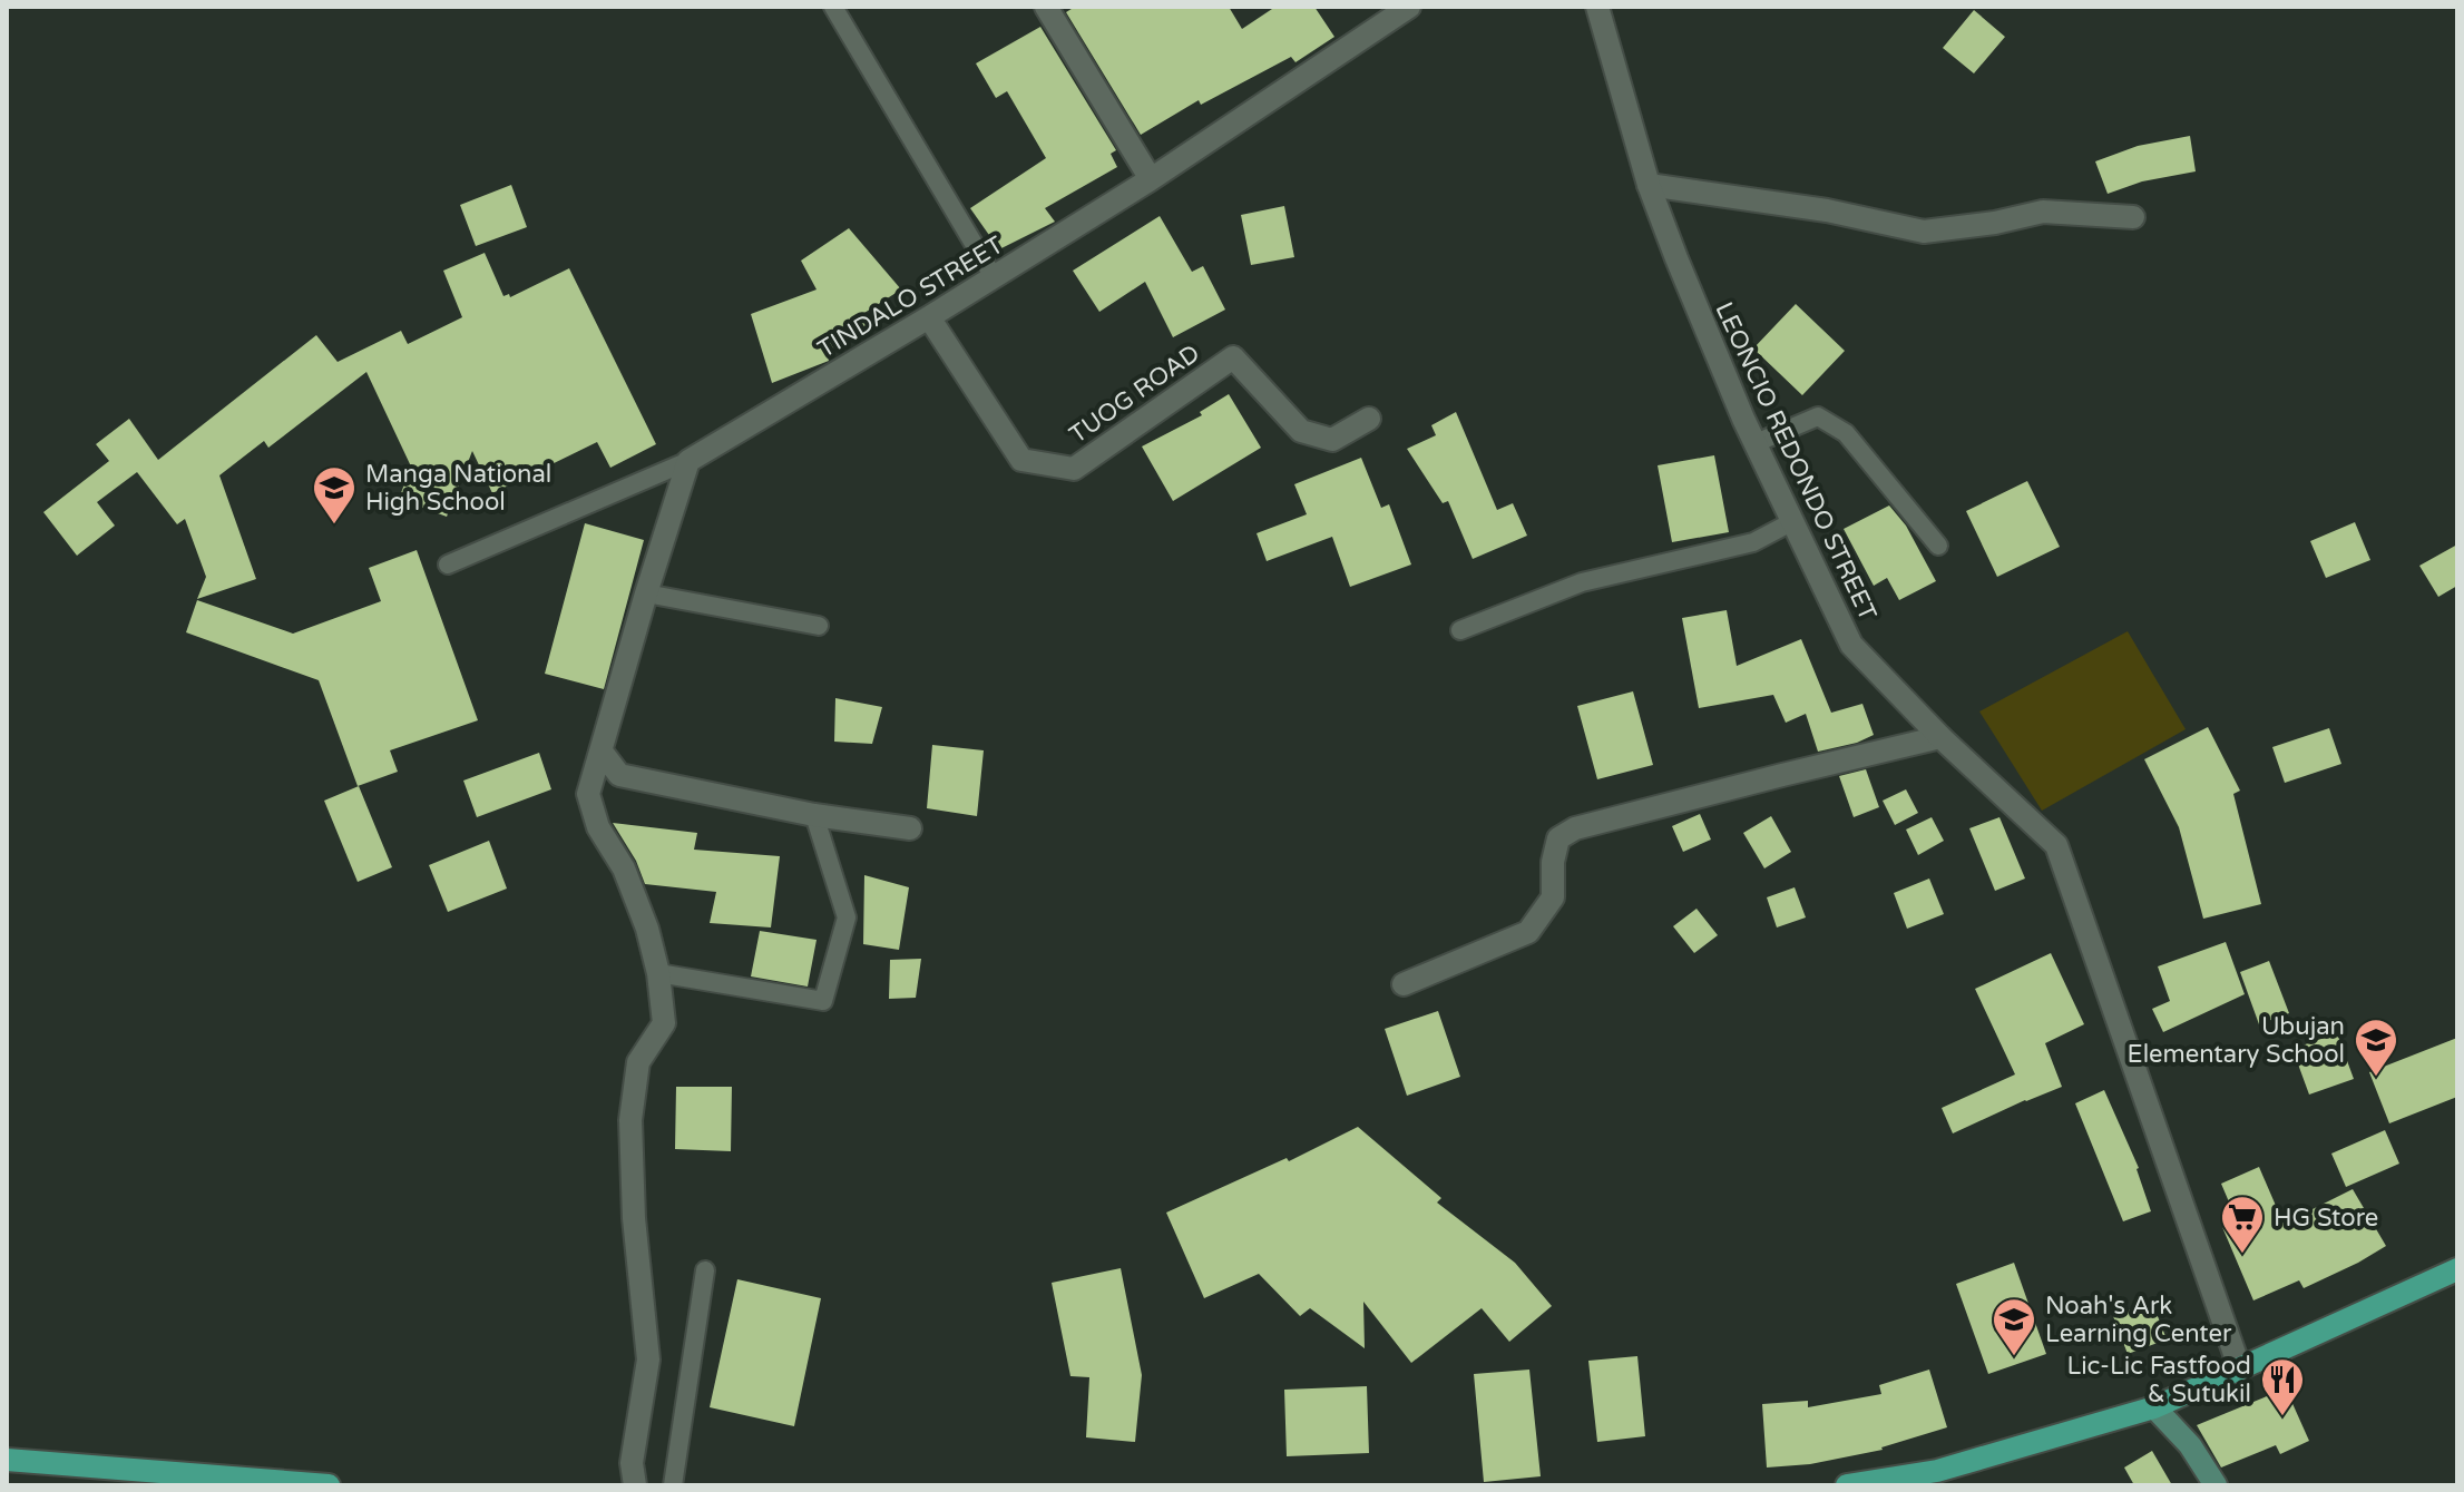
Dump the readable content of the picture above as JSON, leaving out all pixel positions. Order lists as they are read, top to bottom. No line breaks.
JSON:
{"streets":{"street":["TINDALO STREET","TUOG ROAD","LEONCIO REDONDO STREET"]},"crossings":[["TINDALO STREET","TUOG ROAD"]],"places":{"school or university":["Manga National High School","Ubujan Elementary School","Noah's Ark Learning Center"],"supermarket":["HG Store"],"restaurant":["Lic-Lic Fastfood & Sutukil"]}}
